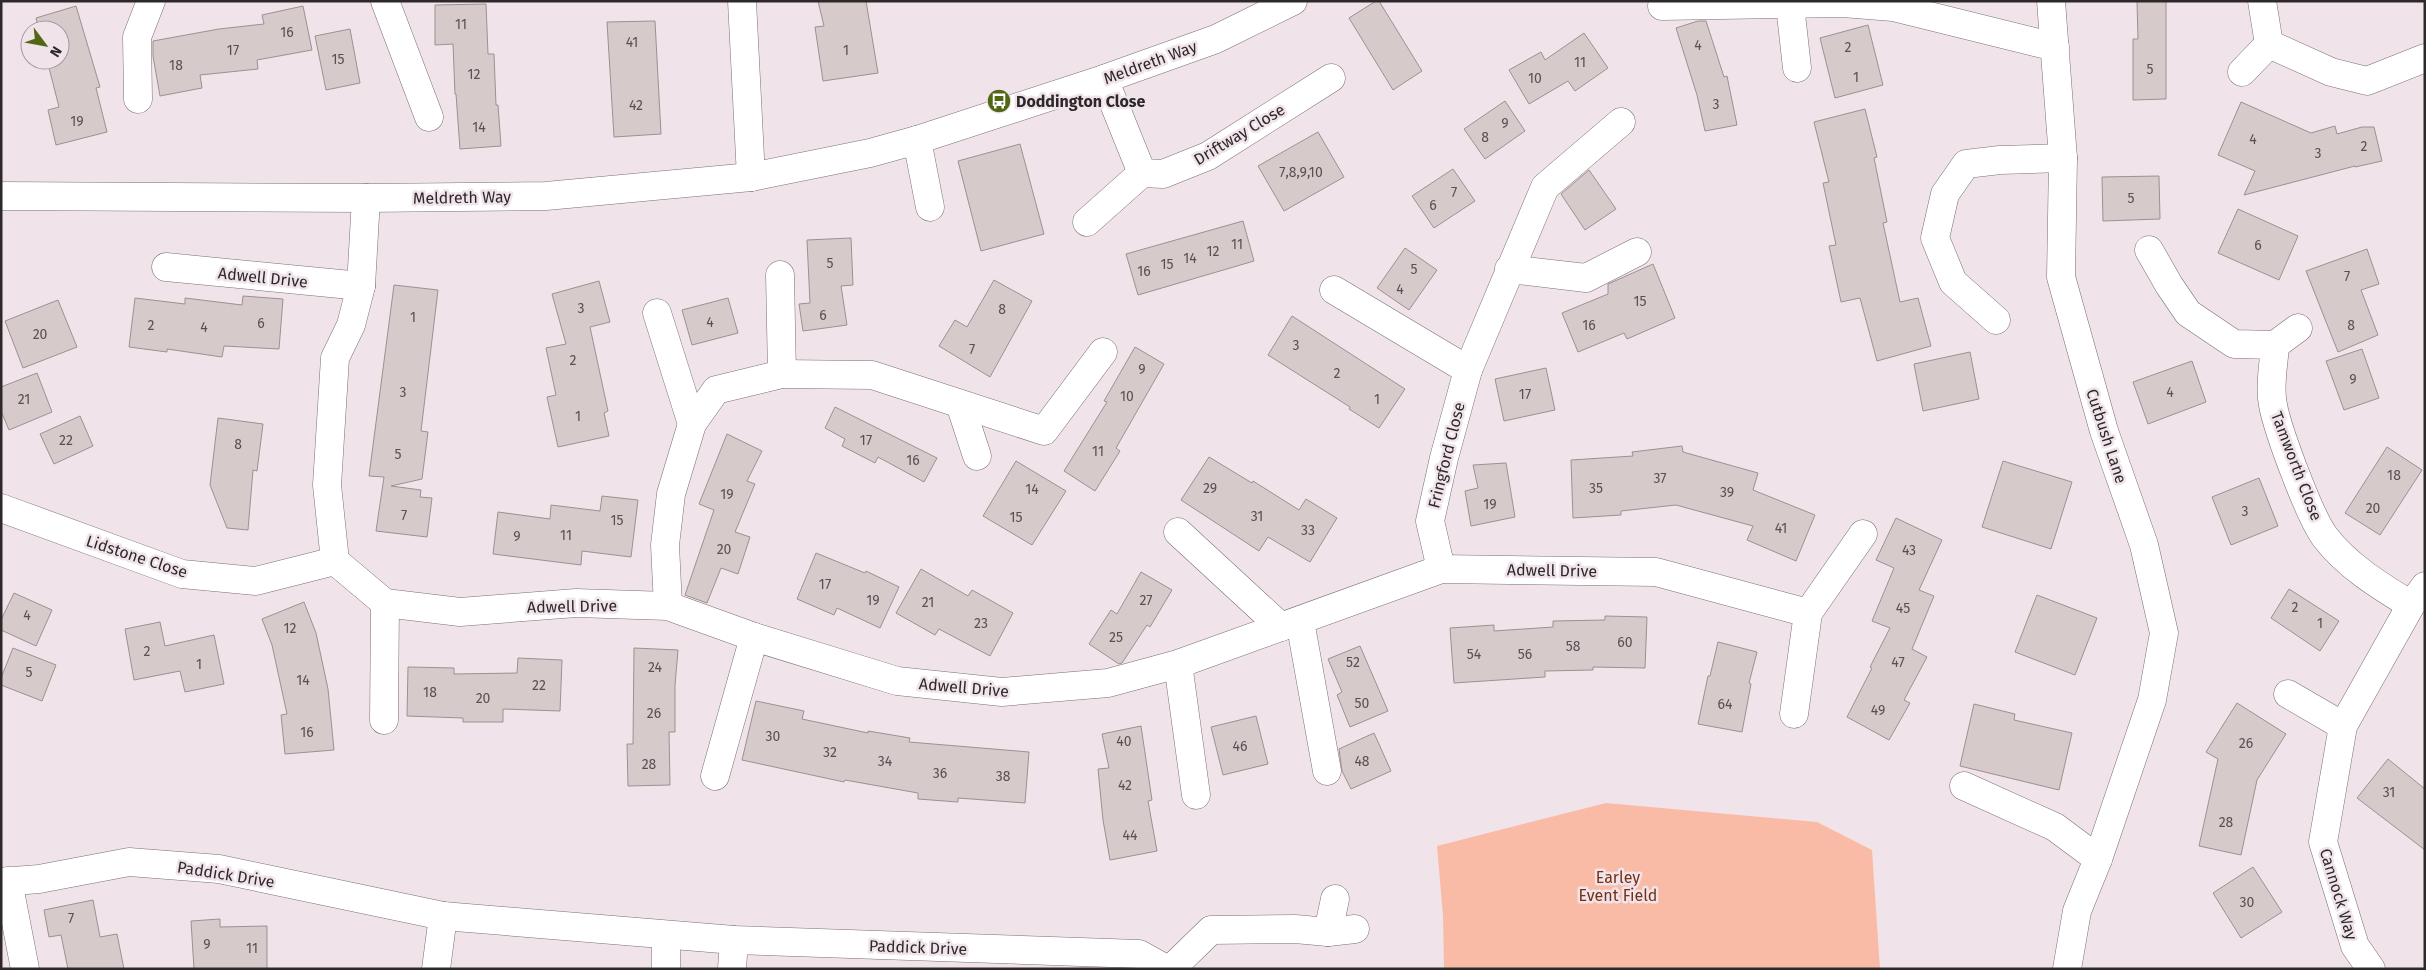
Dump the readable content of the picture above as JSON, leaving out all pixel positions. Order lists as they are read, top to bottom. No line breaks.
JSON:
{"streets":{"street":["Meldreth Way","Driftway Close","Adwell Drive","Cutbush Lane","Fringford Close","Tamworth Close","Lidstone Close","Paddick Drive","Cannock Way"]},"crossings":[["Adwell Drive","Fringford Close"],["Tamworth Close","Cannock Way"]],"parks":["Earley Event Field"],"places":{"bus stop":["Doddington Close"]},"house_numbers":["11","16","41","4","2","17","1","15","11","18","5","12","1","10","3","42","19","9","14","8","4","2","3","7,8,9,10","7","5","6","11","6","12","14","5","15","5","16","7","4","15","3","8","6","1","4","6","2","16","8","4","20","3","7","2","9","2","9","3","4","17","10","21","1","1","22","17","8","11","5","16","18","37","29","35","14","39","19","19","20","3","7","31","15","15","41","33","11","9","20","43","17","19","27","21","2","45","4","23","1","12","25","60","58","2","54","56","52","47","1","24","5","14","22","18","20","50","64","49","26","16","30","40","26","46","32","34","48","28","36","38","42","31","28","44","30","7","9","11"],"north":"bottom right"}
